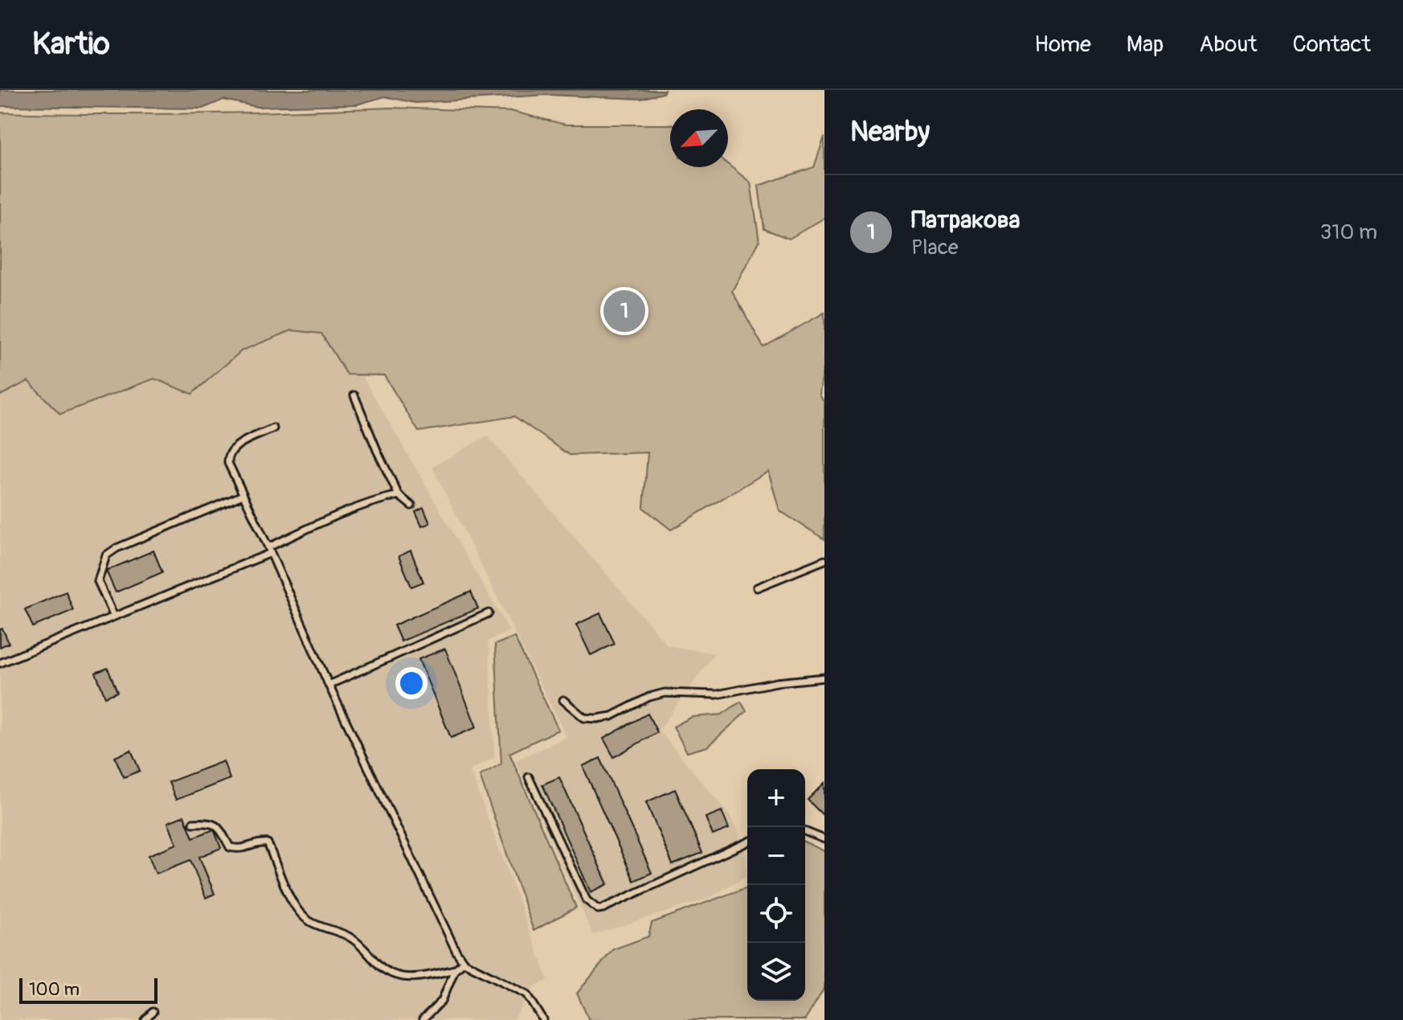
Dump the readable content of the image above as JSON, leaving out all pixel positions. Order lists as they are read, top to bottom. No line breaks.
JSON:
{"scale_bar":"100 m","north":"bottom left","page":{"header":"Kartio","nav":["Home","Map","About","Contact"],"heading":"Nearby","list":[{"mark":"1","name":"Патракова","note":"Place","value":"310 m"}],"pins":"1","map_buttons":["+","−"],"scale":"100 m"}}
